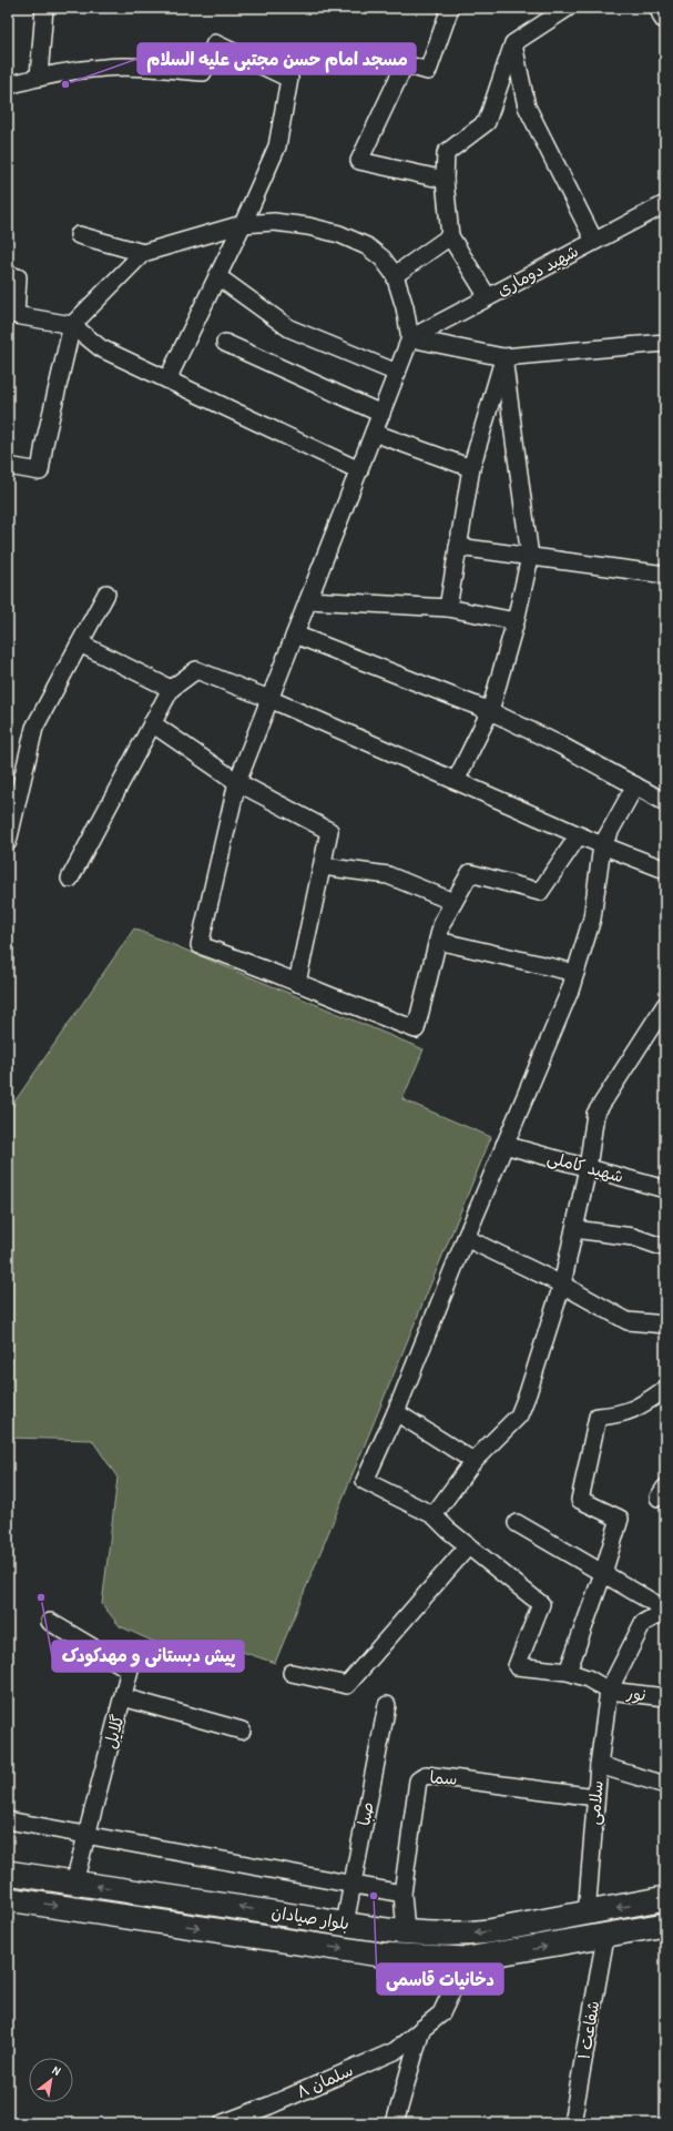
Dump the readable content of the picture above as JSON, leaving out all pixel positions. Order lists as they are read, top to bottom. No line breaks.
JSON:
{"streets":{"main road":["بلوار صیادان"],"street":["شهید دوماری","شهید کاملی","نور","گلایل","سما","سلامی","صبا","شفاعت ۱","سلمان ۸"]},"crossings":[["نور","سلامی"],["گلایل","بلوار صیادان"],["سما","سلامی"],["سما","بلوار صیادان"],["سلامی","بلوار صیادان"],["صبا","بلوار صیادان"],["بلوار صیادان","شفاعت ۱"],["بلوار صیادان","سلمان ۸"]],"places":["مسجد امام حسن مجتبی علیه السلام","پیش دبستانی و مهدکودک","دخانیات قاسمی"],"north":"top right"}
